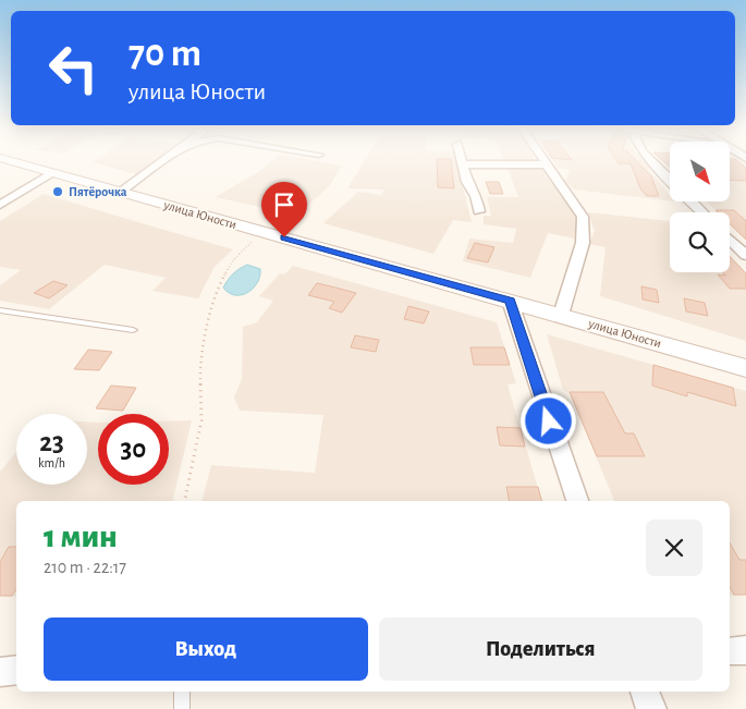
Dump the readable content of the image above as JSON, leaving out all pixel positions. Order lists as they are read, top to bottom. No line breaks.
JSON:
{"streets":{"street":["улица Юности"]},"places":["Пятёрочка"],"north":"bottom right","page":{"turn":["70 m","улица Юности"],"speed":"23 km/h","limit":"30","heading":["1 мин","210 m · 22:17"],"buttons":["Выход","Поделиться"]}}
